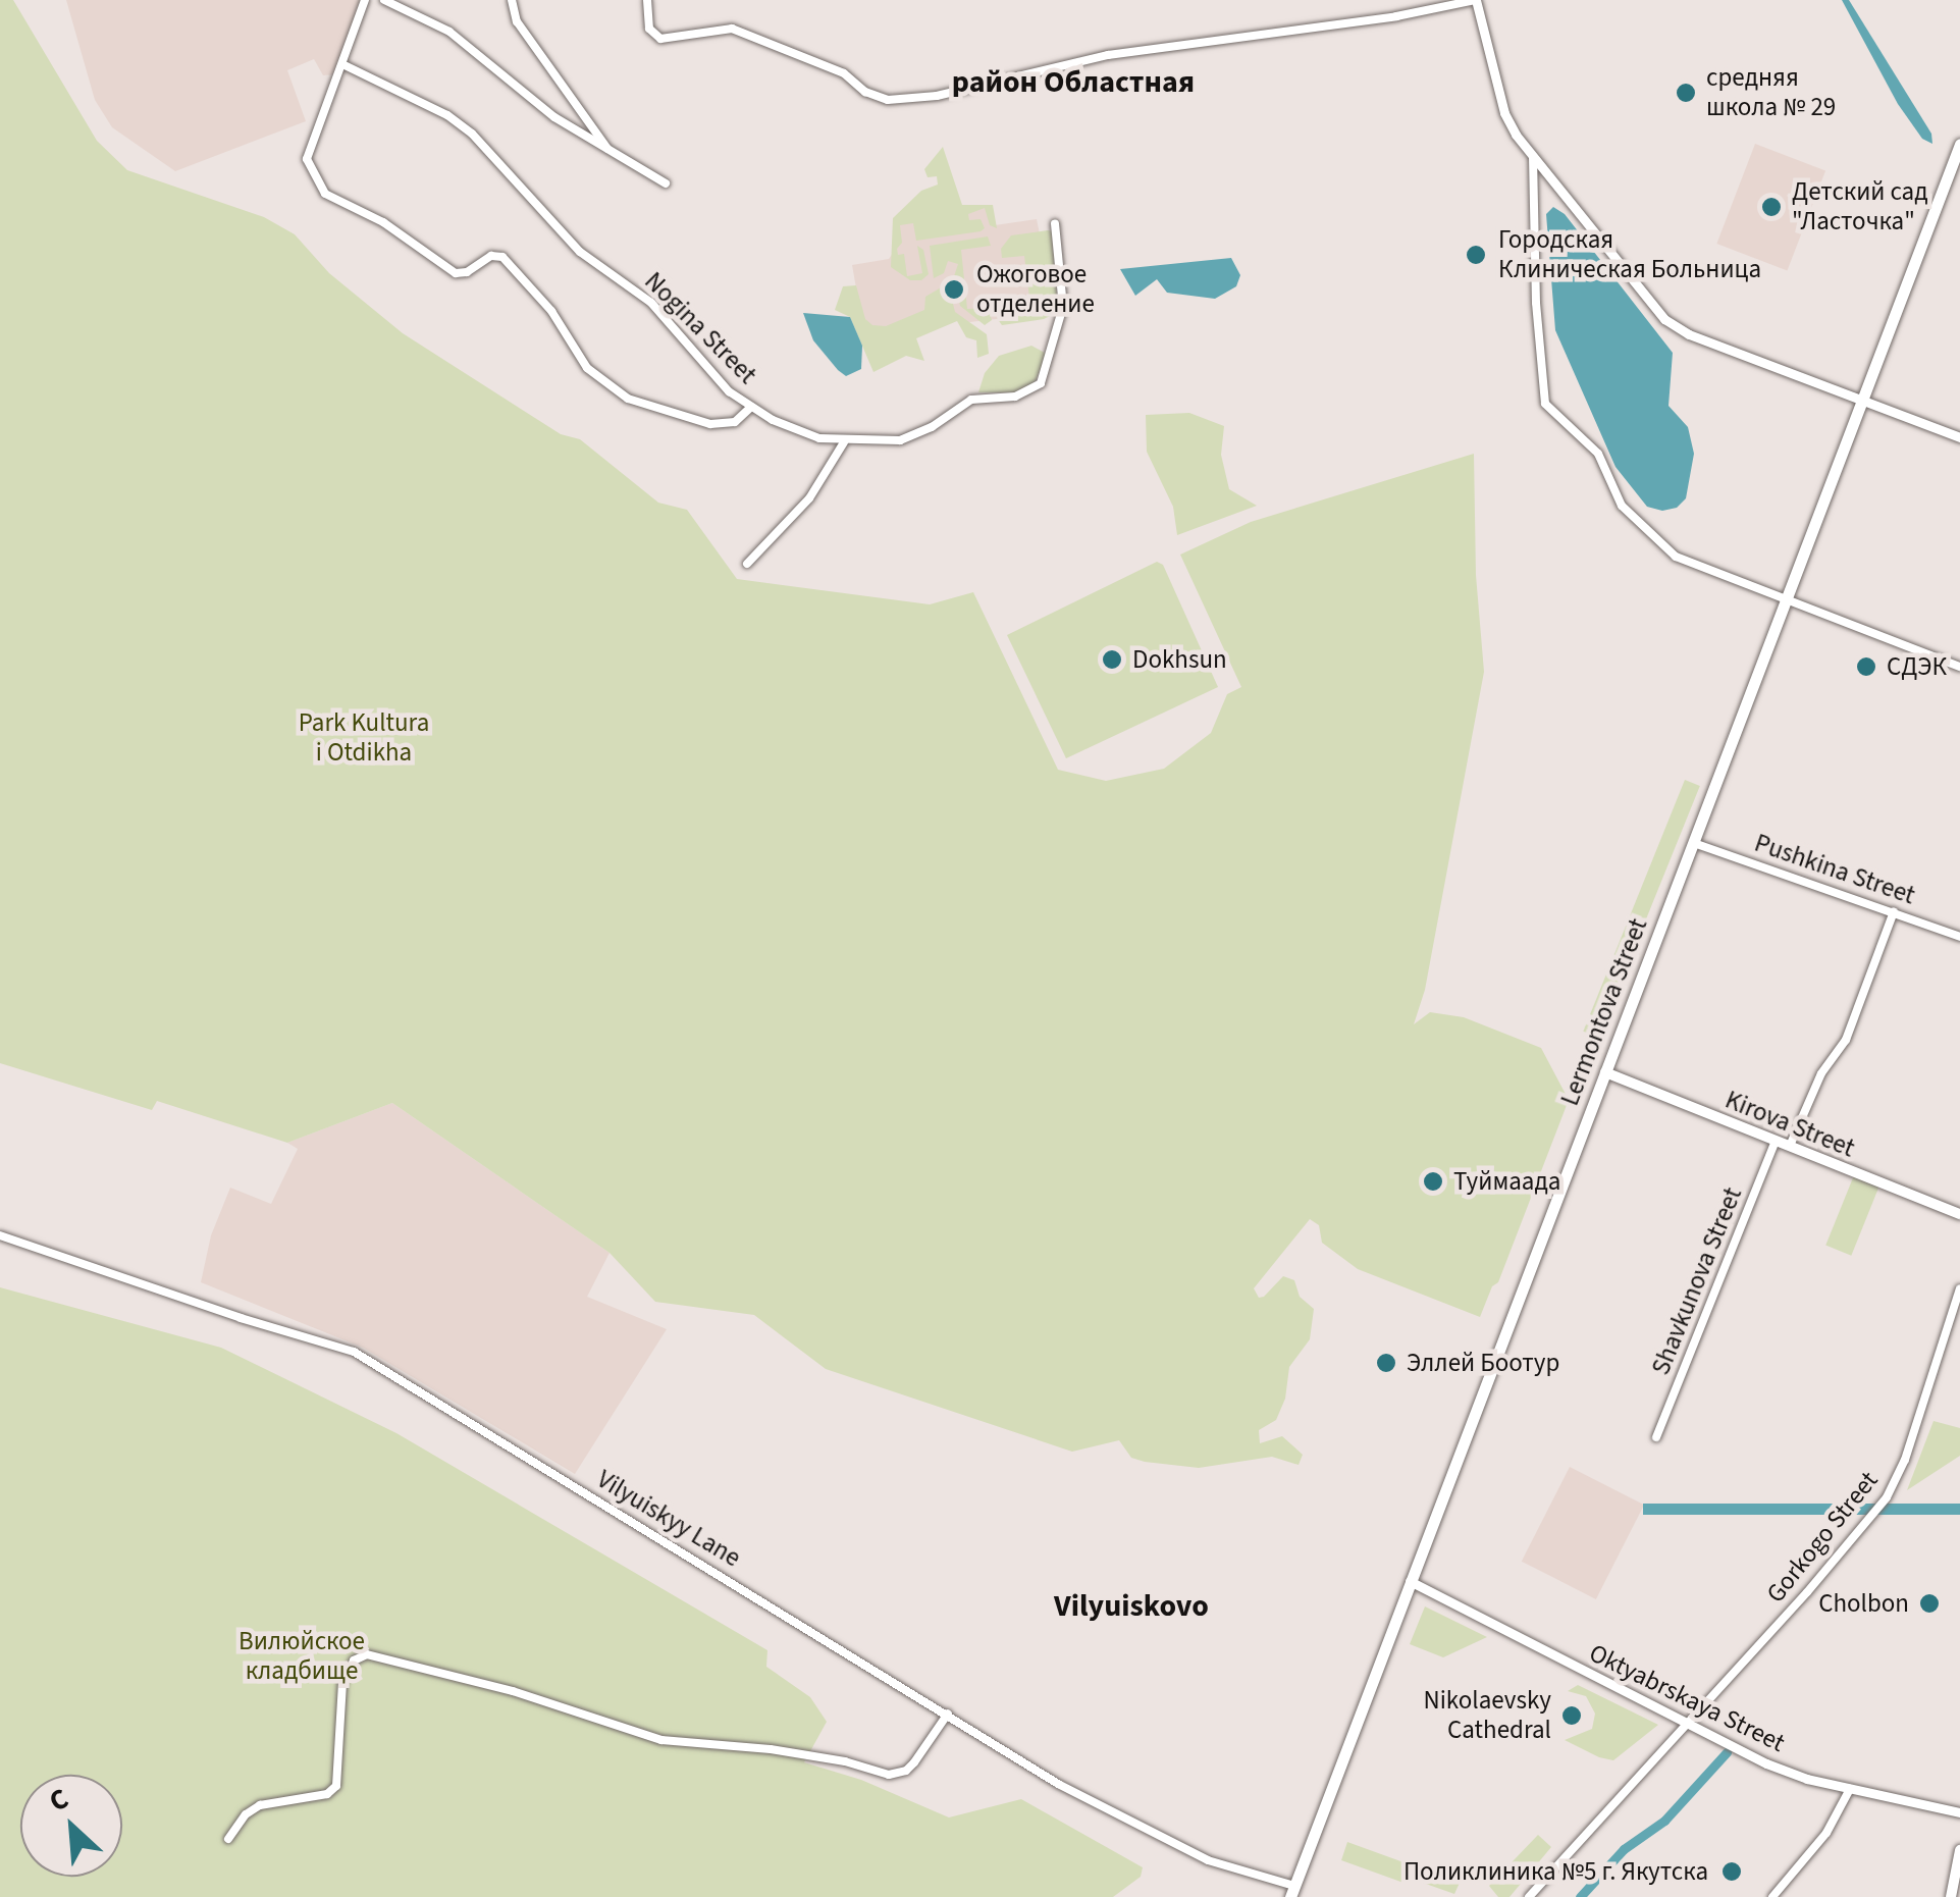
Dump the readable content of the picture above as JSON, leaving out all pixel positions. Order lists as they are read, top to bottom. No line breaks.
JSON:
{"streets":{"main road":["Lermontova Street","Kirova Street"],"street":["Nogina Street","Pushkina Street","Shavkunova Street","Vilyuiskyy Lane","Gorkogo Street","Oktyabrskaya Street"]},"crossings":[["Pushkina Street","Lermontova Street"],["Lermontova Street","Kirova Street"],["Lermontova Street","Vilyuiskyy Lane"],["Lermontova Street","Oktyabrskaya Street"],["Kirova Street","Shavkunova Street"],["Gorkogo Street","Oktyabrskaya Street"]],"districts":["район Областная","Vilyuiskovo"],"parks":["Park Kultura i Otdikha","Вилюйское кладбище"],"places":["средняя школа № 29","Детский сад \"Ласточка\"","Городская Клиническая Больница","Ожоговое отделение","Dokhsun","СДЭК","Туймаада","Эллей Боотур","Cholbon","Nikolaevsky Cathedral","Поликлиника №5 г. Якутска"],"north":"top left"}
